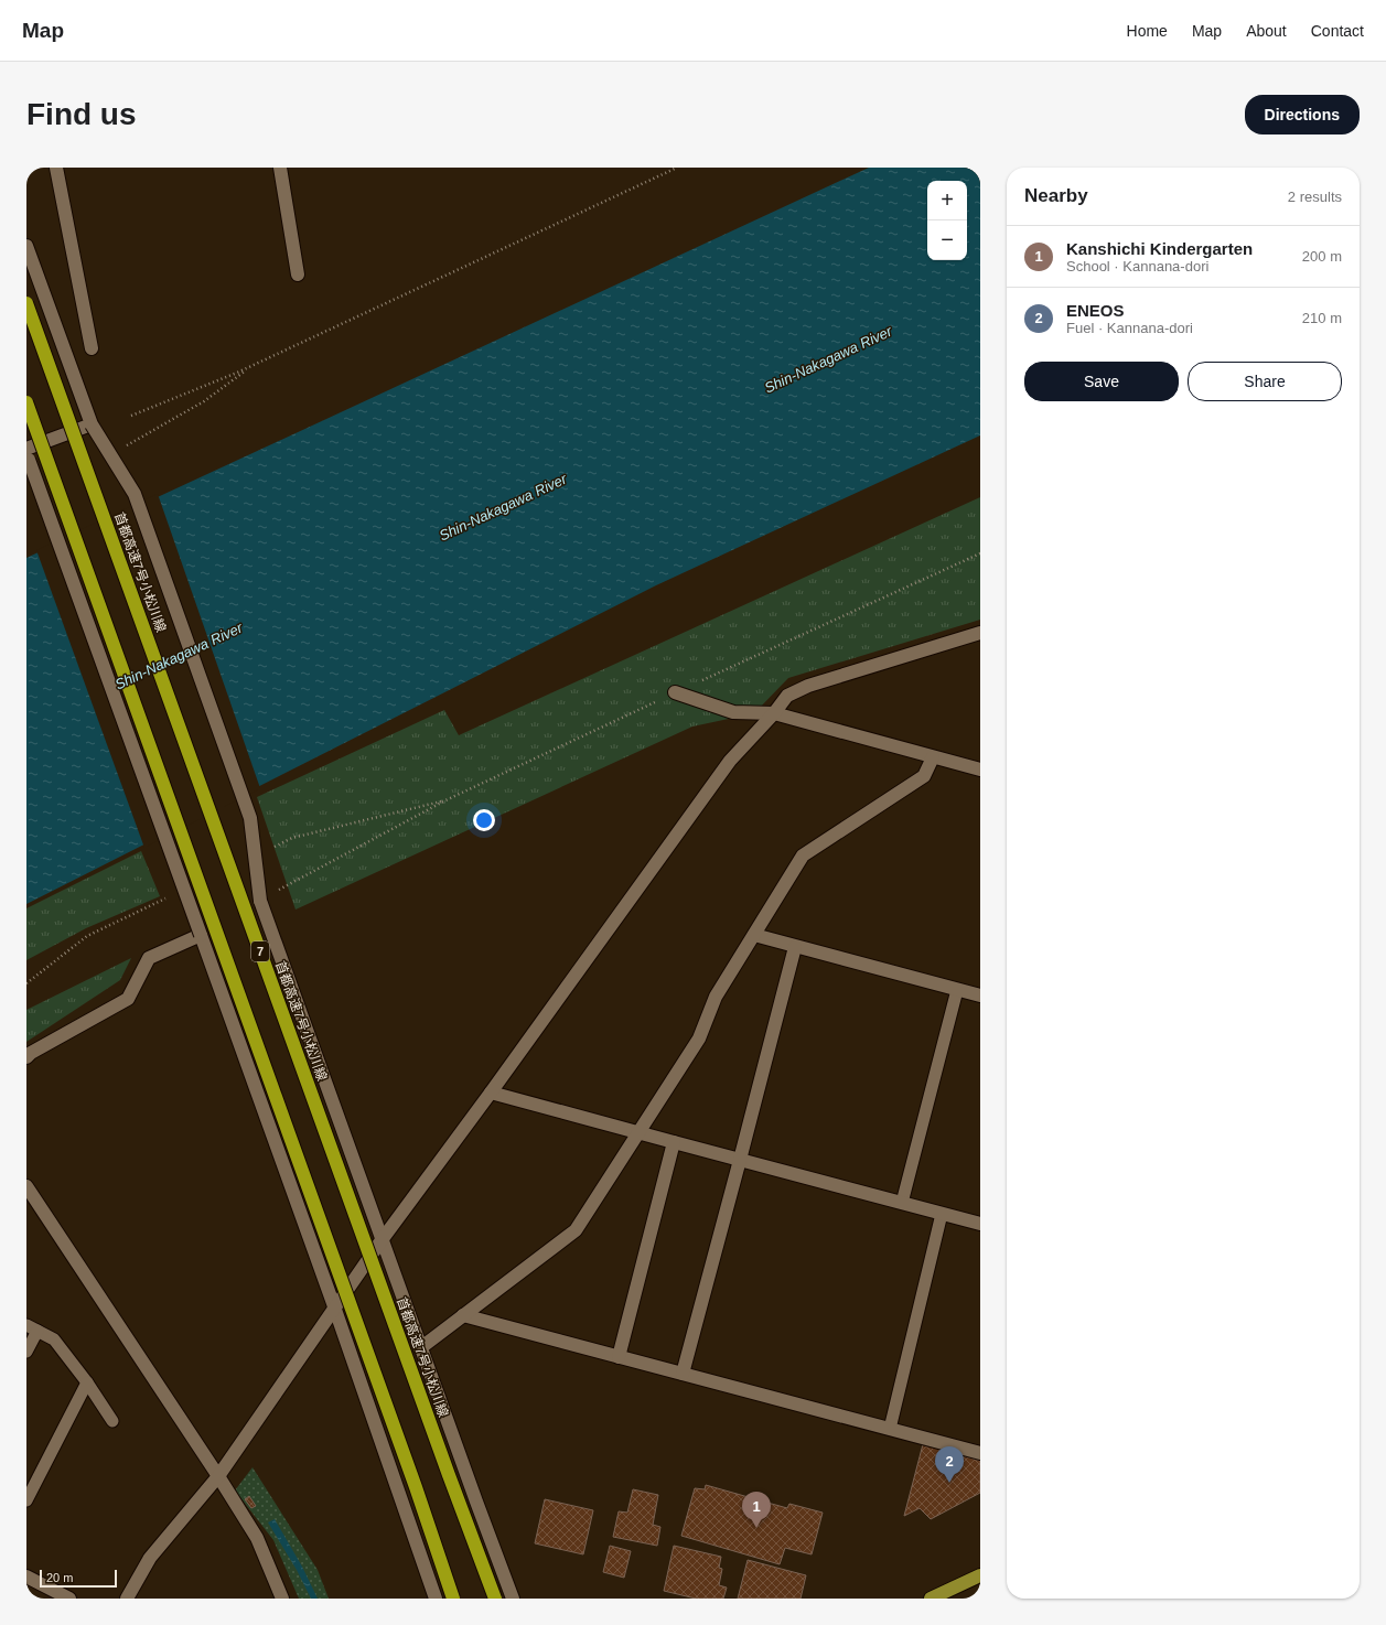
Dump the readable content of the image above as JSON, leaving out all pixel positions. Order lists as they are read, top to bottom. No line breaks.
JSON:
{"streets":{"highway":["首都高速7号小松川線","7"]},"water":["Shin-Nakagawa River"],"scale_bar":"20 m","page":{"header":"Map","nav":["Home","Map","About","Contact"],"buttons":["Directions",["Save","Share"]],"title":"Find us","heading":["Nearby","2 results"],"map_buttons":["+","−"],"list":[{"mark":"1","name":"Kanshichi Kindergarten","note":"School · Kannana-dori","value":"200 m"},{"mark":"2","name":"ENEOS","note":"Fuel · Kannana-dori","value":"210 m"}],"pins":["2","1"],"scale":"20 m"}}
